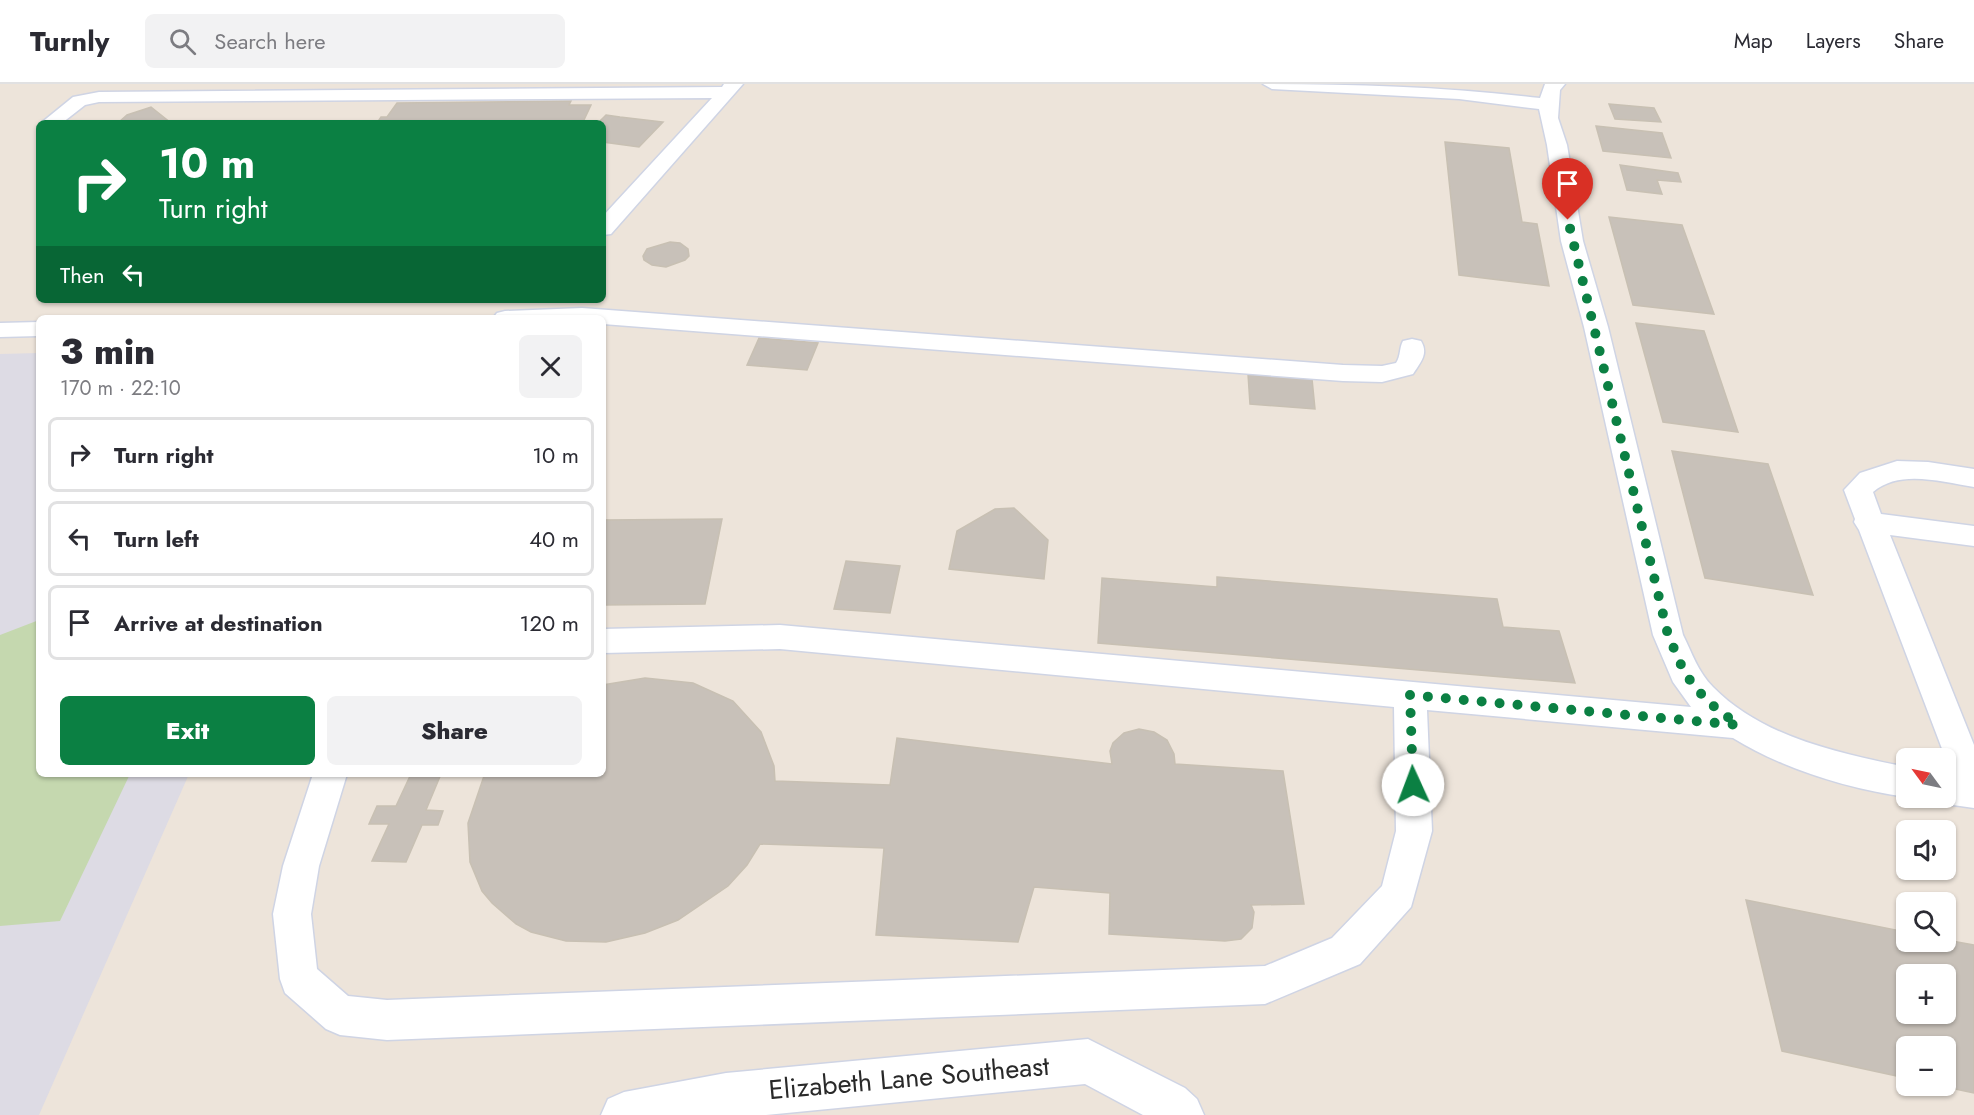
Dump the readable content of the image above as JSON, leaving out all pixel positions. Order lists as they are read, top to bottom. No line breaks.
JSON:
{"streets":{"street":["Elizabeth Lane Southeast"]},"north":"top left","page":{"header":"Turnly","search":"Search here","nav":["Map","Layers","Share"],"turn":["10 m","Turn right"],"then":"Then","heading":["3 min","170 m · 22:10"],"list":[{"name":"Turn right","value":"10 m"},{"name":"Turn left","value":"40 m"},{"name":"Arrive at destination","value":"120 m"}],"buttons":["Exit","Share"],"map_buttons":["+","−"]}}
